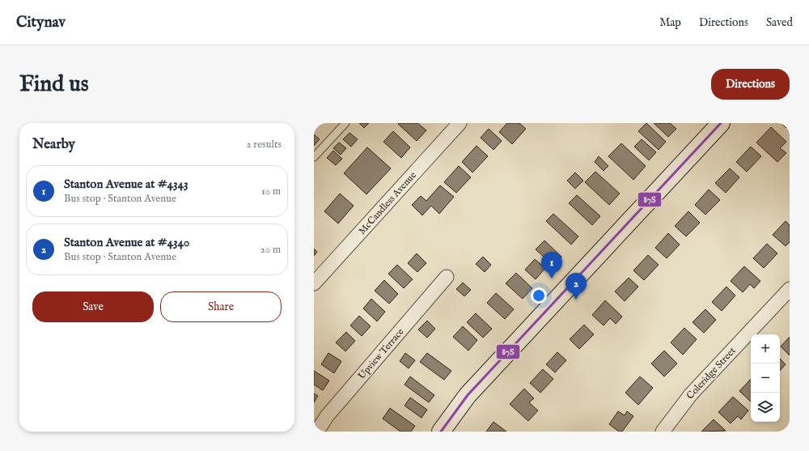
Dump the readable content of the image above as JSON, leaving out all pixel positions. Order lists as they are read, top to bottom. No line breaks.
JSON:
{"streets":{"street":["McCandless Avenue","Upview Terrace","Coleridge Street"]},"lines":["transit line 87S"],"page":{"header":"Citynav","nav":["Map","Directions","Saved"],"buttons":["Directions",["Save","Share"]],"title":"Find us","heading":["Nearby","2 results"],"list":[{"mark":"1","name":"Stanton Avenue at #4343","note":"Bus stop · Stanton Avenue","value":"10 m"},{"mark":"2","name":"Stanton Avenue at #4340","note":"Bus stop · Stanton Avenue","value":"20 m"}],"pins":["1","2"],"map_buttons":["+","−"]}}
